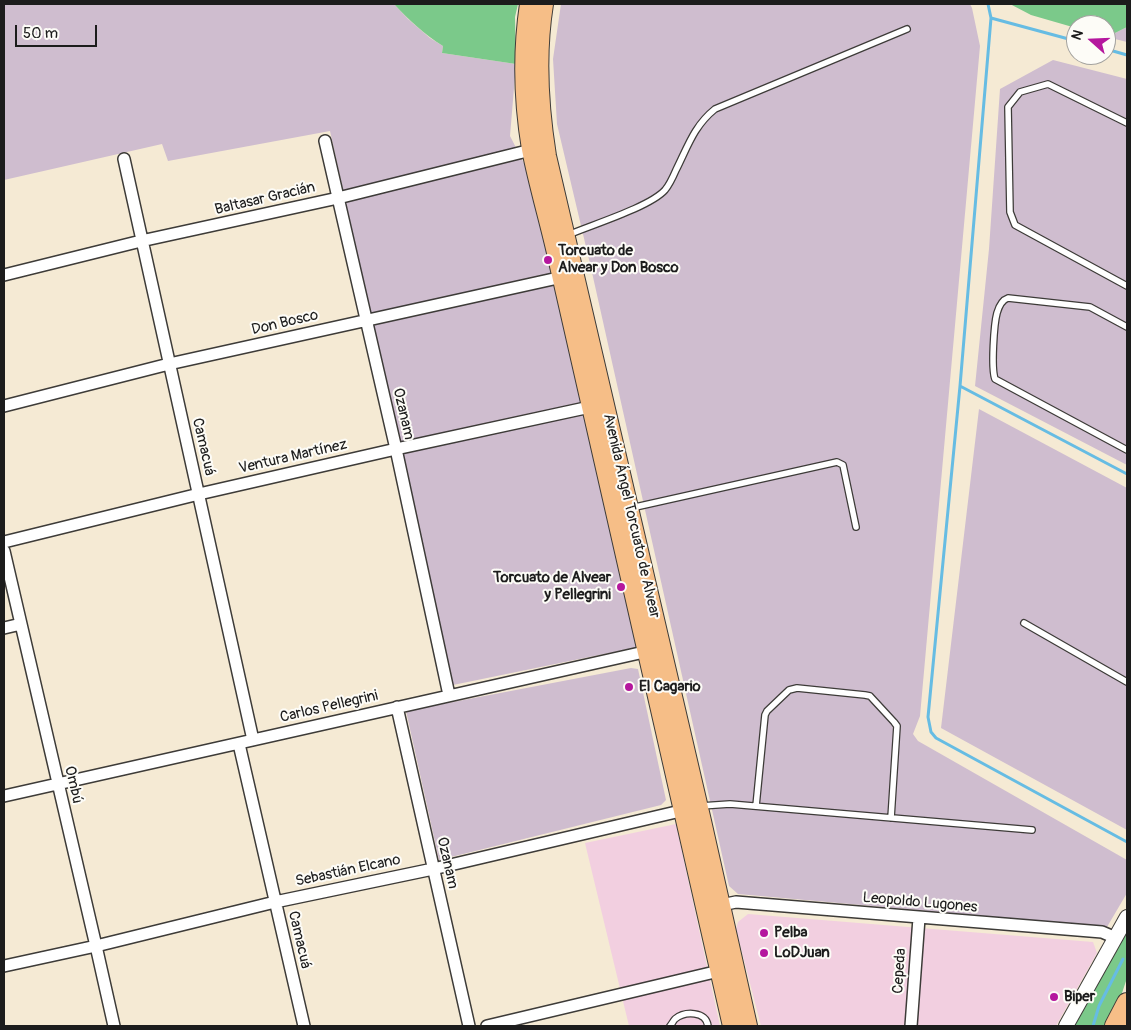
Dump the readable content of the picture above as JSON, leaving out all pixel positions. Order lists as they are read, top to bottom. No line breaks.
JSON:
{"streets":{"main road":["Avenida Ángel Torcuato de Alvear"],"street":["Baltasar Gracián","Don Bosco","Ozanam","Camacuá","Ventura Martínez","Carlos Pellegrini","Ombú","Sebastián Elcano","Leopoldo Lugones","Cepeda"]},"crossings":[["Baltasar Gracián","Ozanam"],["Baltasar Gracián","Camacuá"],["Baltasar Gracián","Avenida Ángel Torcuato de Alvear"],["Don Bosco","Ozanam"],["Don Bosco","Camacuá"],["Don Bosco","Avenida Ángel Torcuato de Alvear"],["Ozanam","Ventura Martínez"],["Ozanam","Carlos Pellegrini"],["Ozanam","Sebastián Elcano"],["Camacuá","Ventura Martínez"],["Camacuá","Carlos Pellegrini"],["Camacuá","Sebastián Elcano"],["Ventura Martínez","Avenida Ángel Torcuato de Alvear"],["Avenida Ángel Torcuato de Alvear","Carlos Pellegrini"],["Avenida Ángel Torcuato de Alvear","Sebastián Elcano"],["Avenida Ángel Torcuato de Alvear","Leopoldo Lugones"],["Carlos Pellegrini","Ombú"],["Ombú","Sebastián Elcano"],["Leopoldo Lugones","Cepeda"]],"places":["Torcuato de Alvear y Don Bosco","Torcuato de Alvear y Pellegrini","El Cagario","Pelba","LoDJuan","Biper"],"scale_bar":"50 m","north":"left"}
